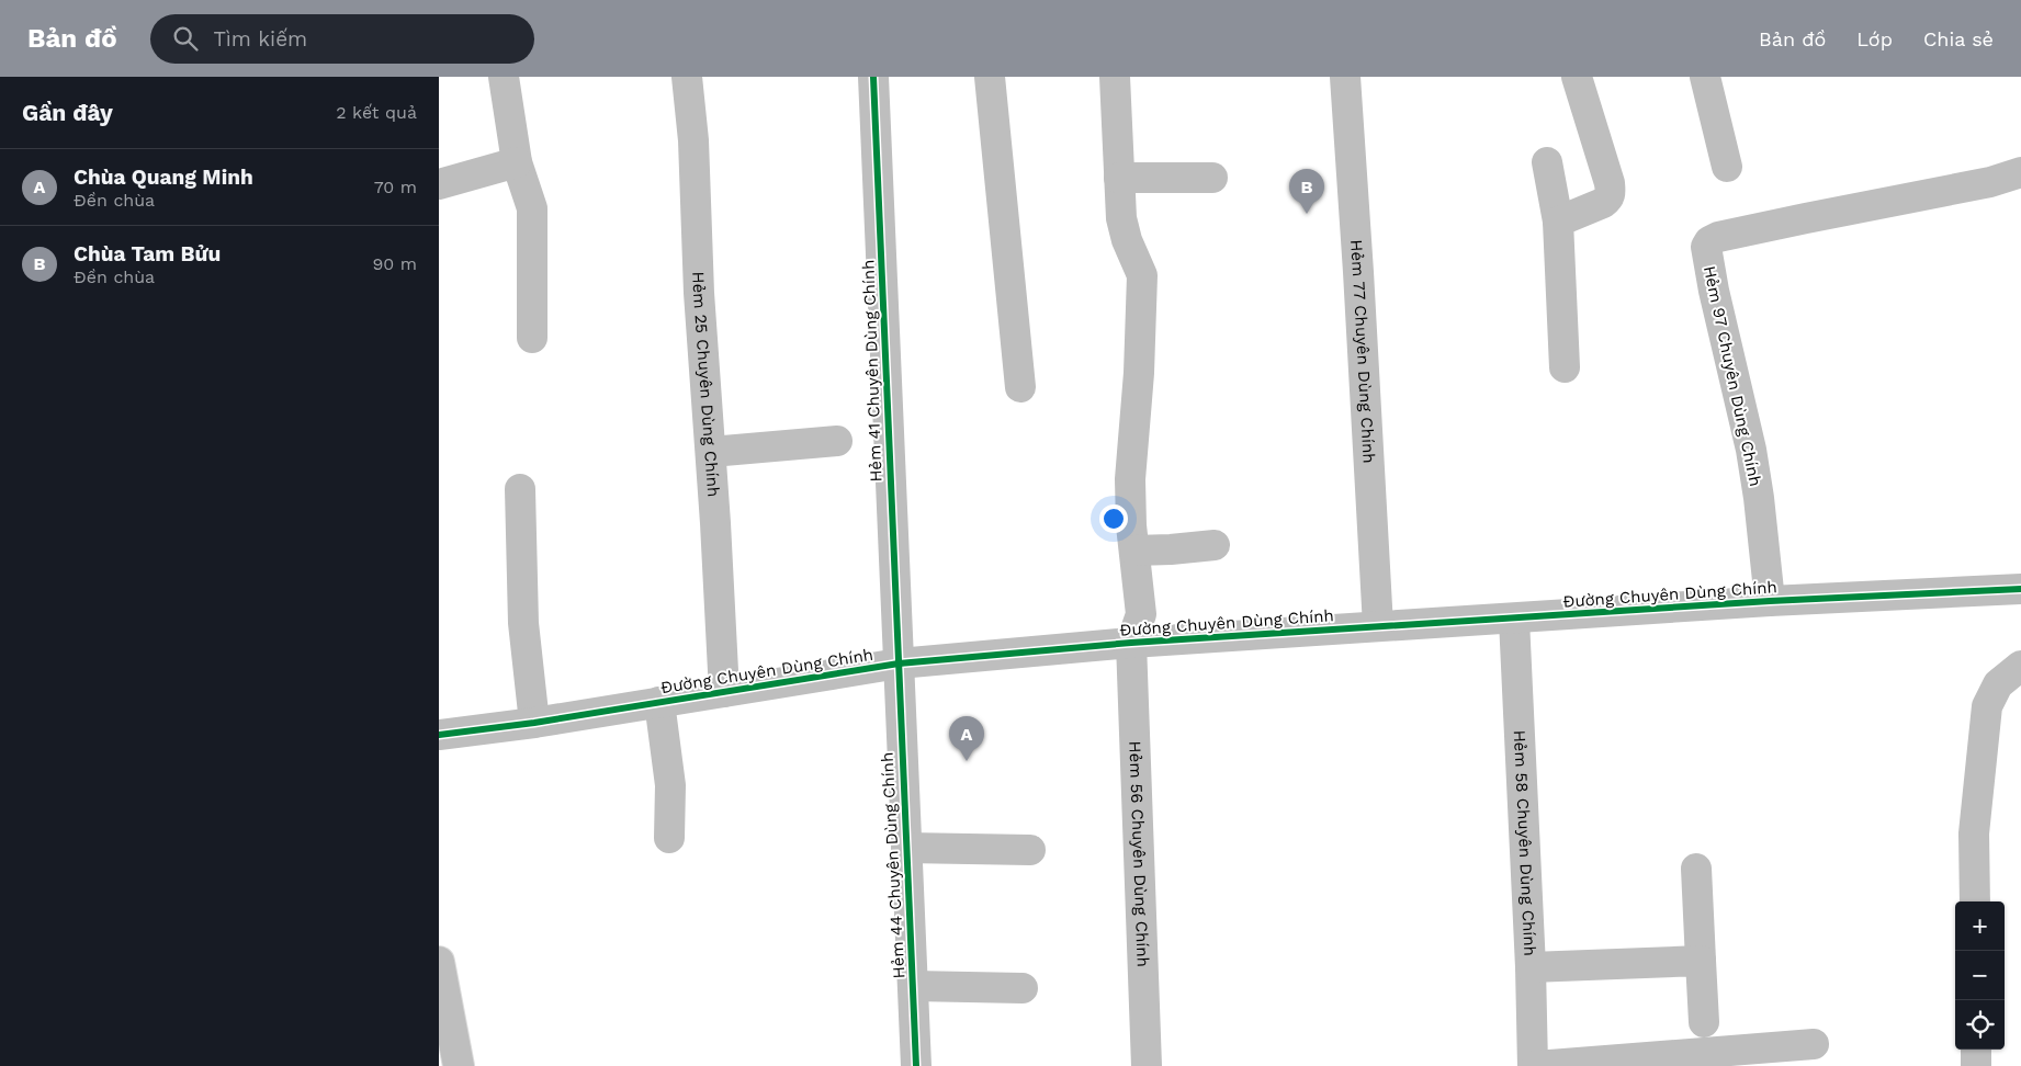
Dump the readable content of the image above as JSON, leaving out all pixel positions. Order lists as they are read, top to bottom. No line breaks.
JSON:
{"streets":{"street":["Hẻm 77 Chuyên Dùng Chính","Hẻm 41 Chuyên Dùng Chính","Hẻm 97 Chuyên Dùng Chính","Hẻm 25 Chuyên Dùng Chính","Đường Chuyên Dùng Chính","Hẻm 58 Chuyên Dùng Chính","Hẻm 56 Chuyên Dùng Chính","Hẻm 44 Chuyên Dùng Chính"]},"crossings":[["Hẻm 77 Chuyên Dùng Chính","Đường Chuyên Dùng Chính"],["Hẻm 41 Chuyên Dùng Chính","Đường Chuyên Dùng Chính"],["Hẻm 41 Chuyên Dùng Chính","Hẻm 44 Chuyên Dùng Chính"],["Hẻm 97 Chuyên Dùng Chính","Đường Chuyên Dùng Chính"],["Hẻm 25 Chuyên Dùng Chính","Đường Chuyên Dùng Chính"],["Đường Chuyên Dùng Chính","Hẻm 58 Chuyên Dùng Chính"],["Đường Chuyên Dùng Chính","Hẻm 56 Chuyên Dùng Chính"],["Đường Chuyên Dùng Chính","Hẻm 44 Chuyên Dùng Chính"]],"page":{"header":"Bản đồ","search":"Tìm kiếm","nav":["Bản đồ","Lớp","Chia sẻ"],"heading":["Gần đây","2 kết quả"],"list":[{"mark":"A","name":"Chùa Quang Minh","note":"Đền chùa","value":"70 m"},{"mark":"B","name":"Chùa Tam Bửu","note":"Đền chùa","value":"90 m"}],"pins":["B","A"],"map_buttons":["+","−"]}}
